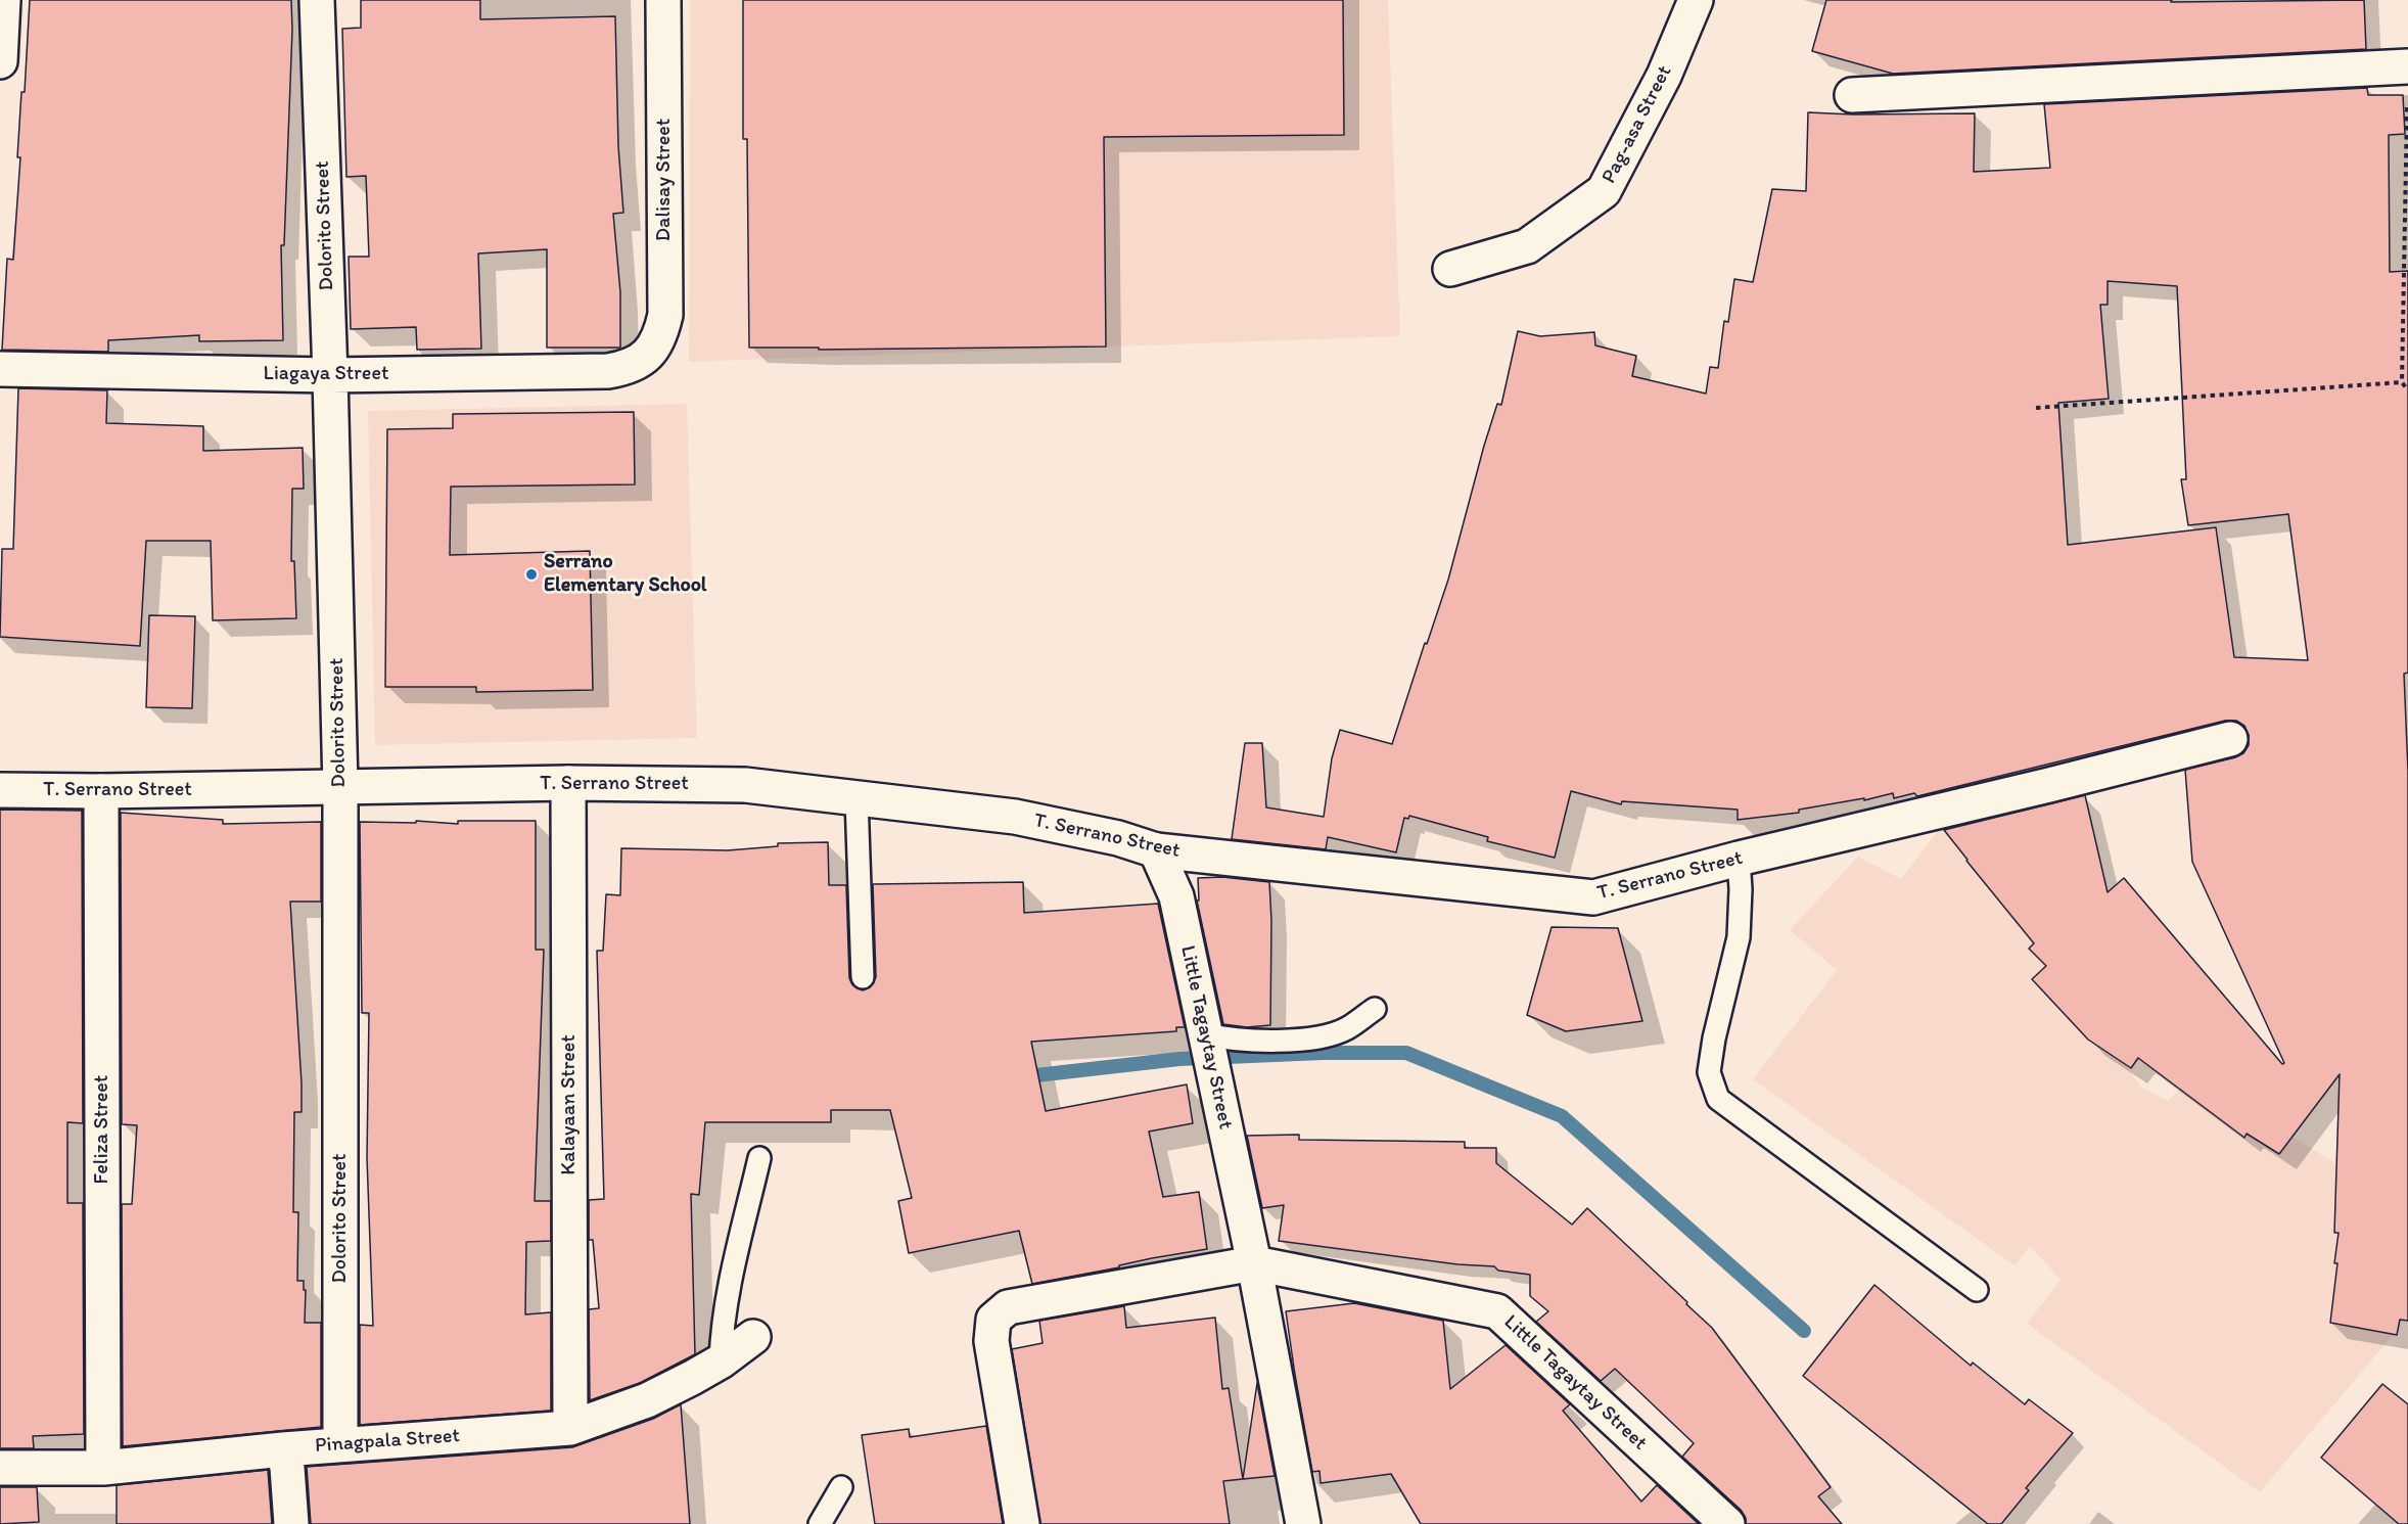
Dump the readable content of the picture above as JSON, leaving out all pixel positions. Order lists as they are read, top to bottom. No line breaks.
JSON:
{"streets":{"street":["Pag-asa Street","Dalisay Street","Dolorito Street","Liagaya Street","T. Serrano Street","Little Tagaytay Street","Kalayaan Street","Feliza Street","Pinagpala Street"]},"crossings":[["Dalisay Street","Liagaya Street"],["Dolorito Street","Liagaya Street"],["Dolorito Street","T. Serrano Street"],["Dolorito Street","Pinagpala Street"],["T. Serrano Street","Little Tagaytay Street"],["T. Serrano Street","Kalayaan Street"],["T. Serrano Street","Feliza Street"],["Kalayaan Street","Pinagpala Street"],["Feliza Street","Pinagpala Street"]],"places":["Serrano Elementary School"]}
